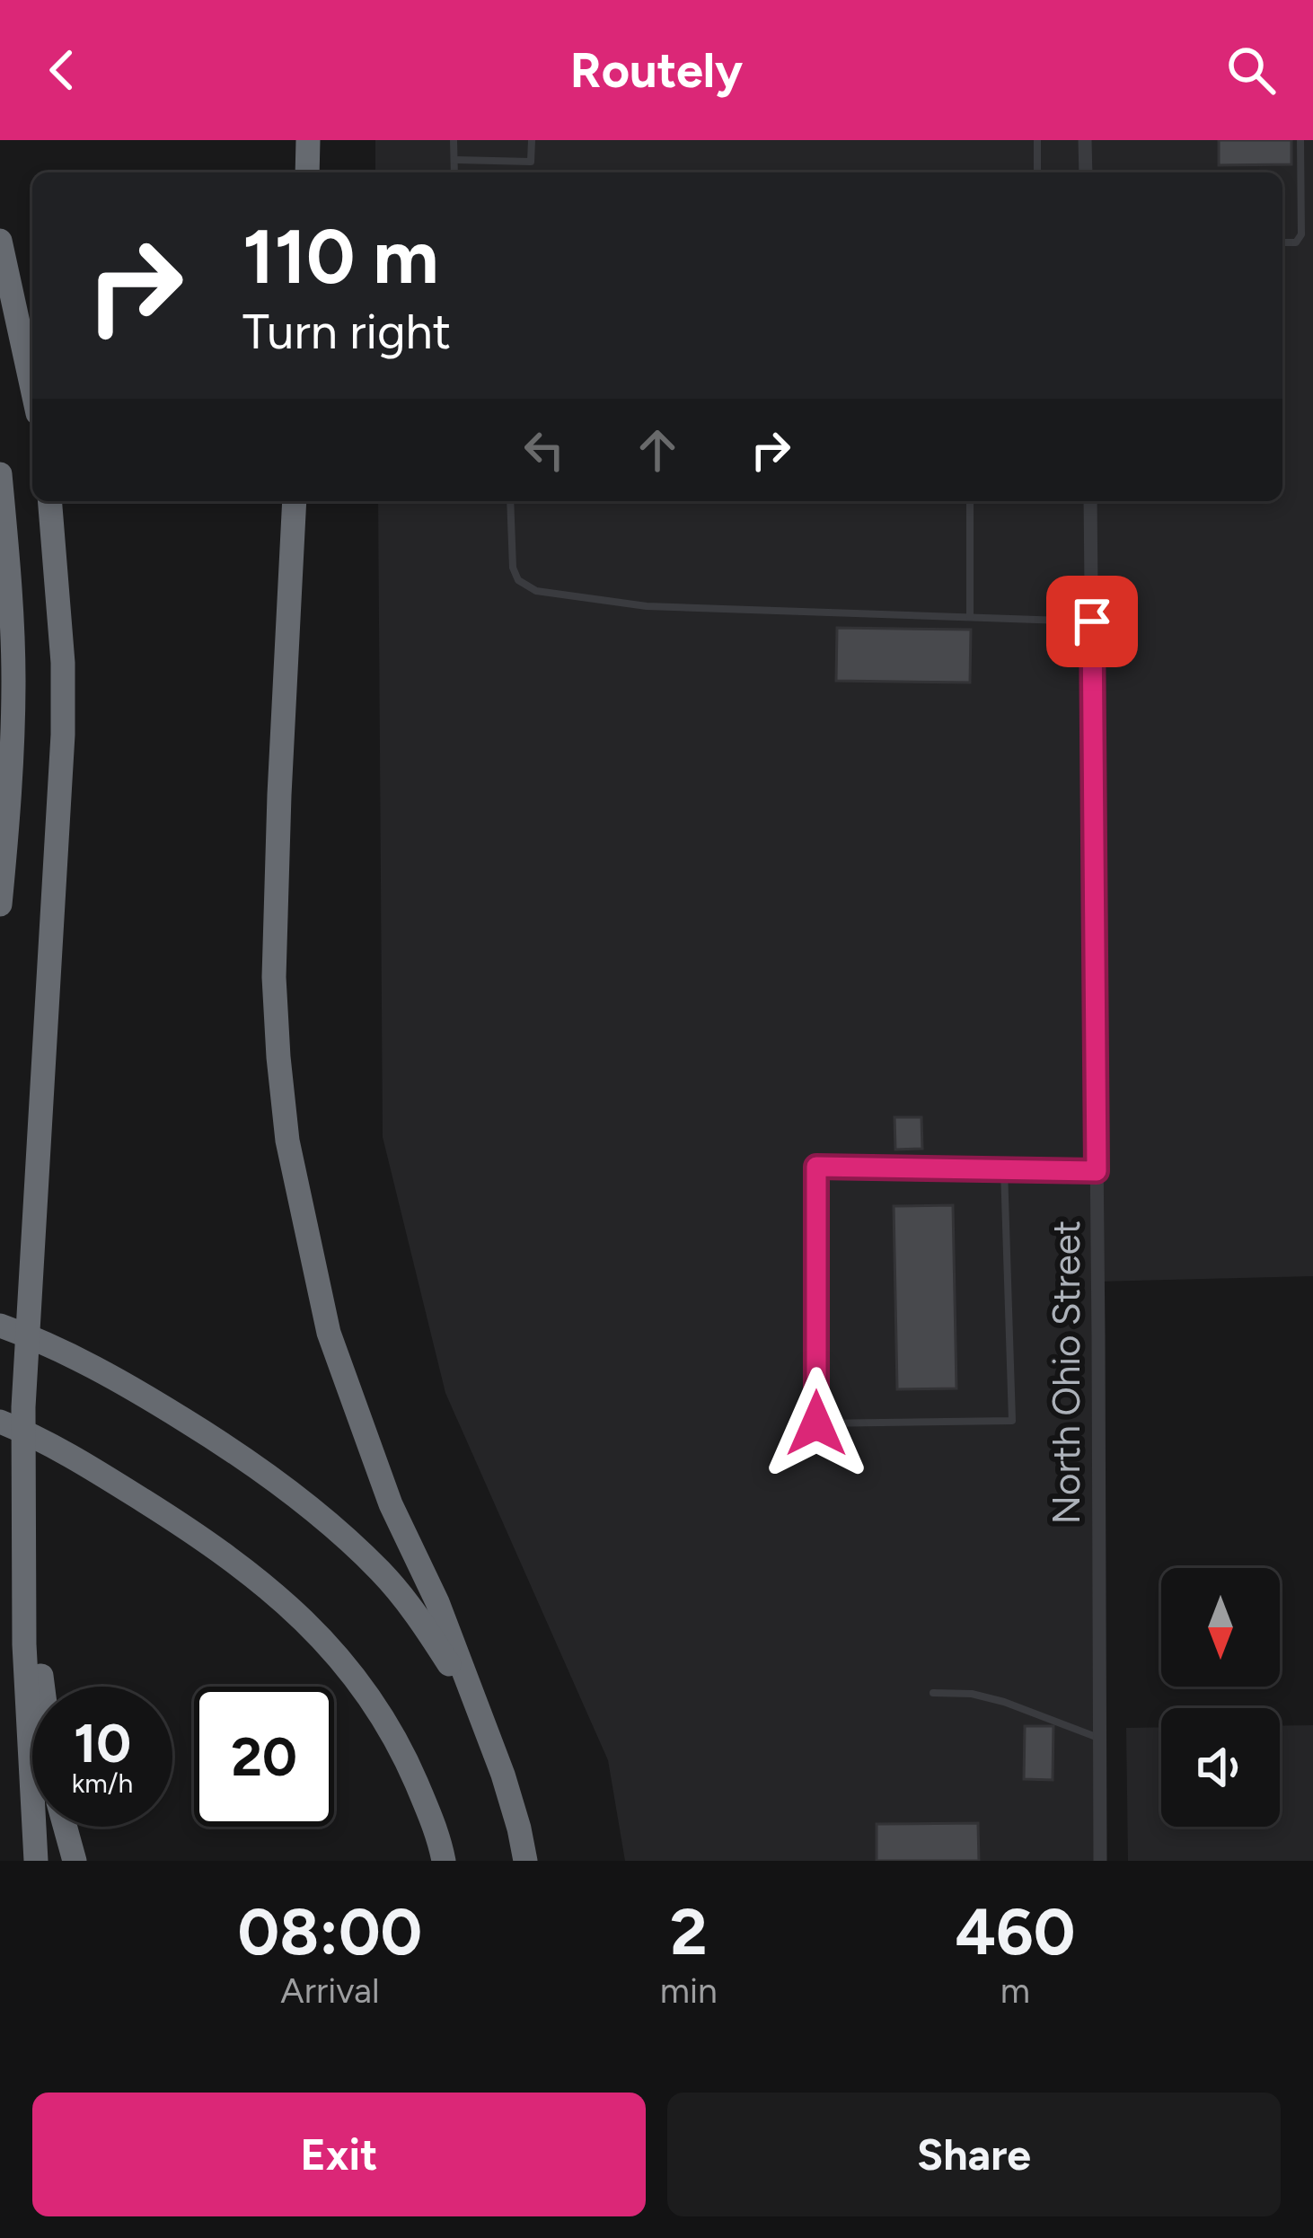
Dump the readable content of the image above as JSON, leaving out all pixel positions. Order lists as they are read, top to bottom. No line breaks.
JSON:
{"streets":{"street":["North Ohio Street"]},"north":"bottom","page":{"header":"Routely","turn":["110 m","Turn right"],"speed":"10 km/h","limit":"20","eta":["08:00","Arrival","2","min","460","m"],"buttons":["Exit","Share"]}}
